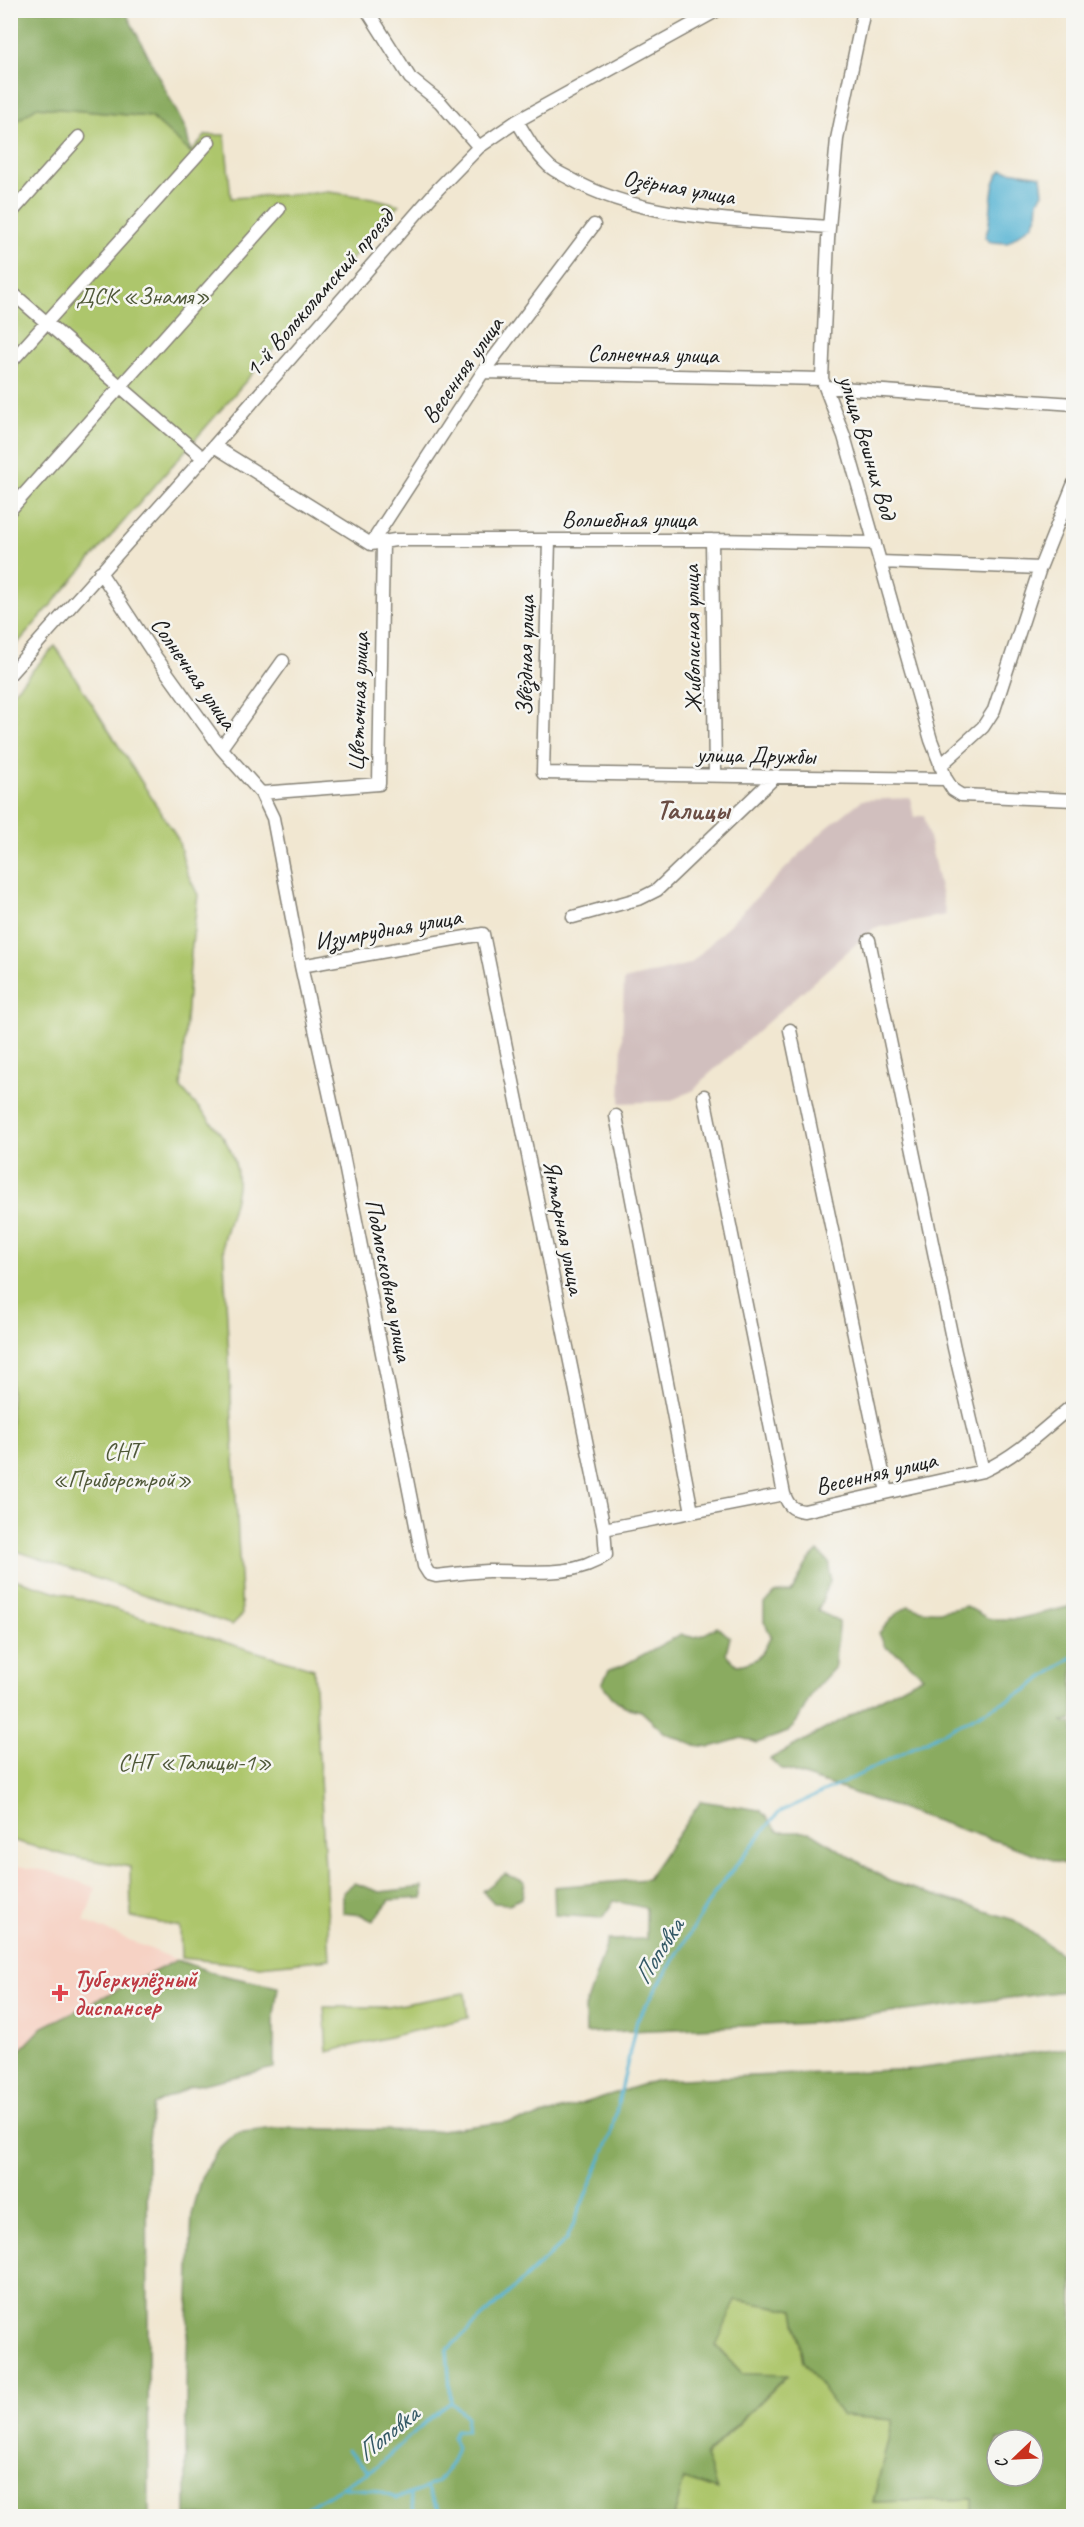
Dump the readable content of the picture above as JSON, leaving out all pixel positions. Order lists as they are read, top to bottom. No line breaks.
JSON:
{"streets":{"street":["Озёрная улица","1-й Волоколамский проезд","Солнечная улица","Весенняя улица","улица Вешних Вод","Волшебная улица","Живописная улица","Звёздная улица","Цветочная улица","улица Дружбы","Изумрудная улица","Янтарная улица","Подмосковная улица"]},"crossings":[["Озёрная улица","1-й Волоколамский проезд"],["Озёрная улица","улица Вешних Вод"],["1-й Волоколамский проезд","Солнечная улица"],["Солнечная улица","Весенняя улица"],["Солнечная улица","улица Вешних Вод"],["Солнечная улица","Цветочная улица"],["Солнечная улица","Подмосковная улица"],["Весенняя улица","Волшебная улица"],["Весенняя улица","Цветочная улица"],["Весенняя улица","Янтарная улица"],["Весенняя улица","Подмосковная улица"],["улица Вешних Вод","Волшебная улица"],["улица Вешних Вод","улица Дружбы"],["Волшебная улица","Живописная улица"],["Волшебная улица","Звёздная улица"],["Волшебная улица","Цветочная улица"],["Живописная улица","улица Дружбы"],["Звёздная улица","улица Дружбы"],["Цветочная улица","Подмосковная улица"],["Изумрудная улица","Янтарная улица"],["Изумрудная улица","Подмосковная улица"],["Янтарная улица","Подмосковная улица"]],"districts":["Талицы"],"water":["Поповка"],"parks":["ДСК «Знамя»","СНТ «Приборстрой»","СНТ «Талицы-1»"],"places":{"health":["Туберкулёзный диспансер"]},"north":"bottom left"}
